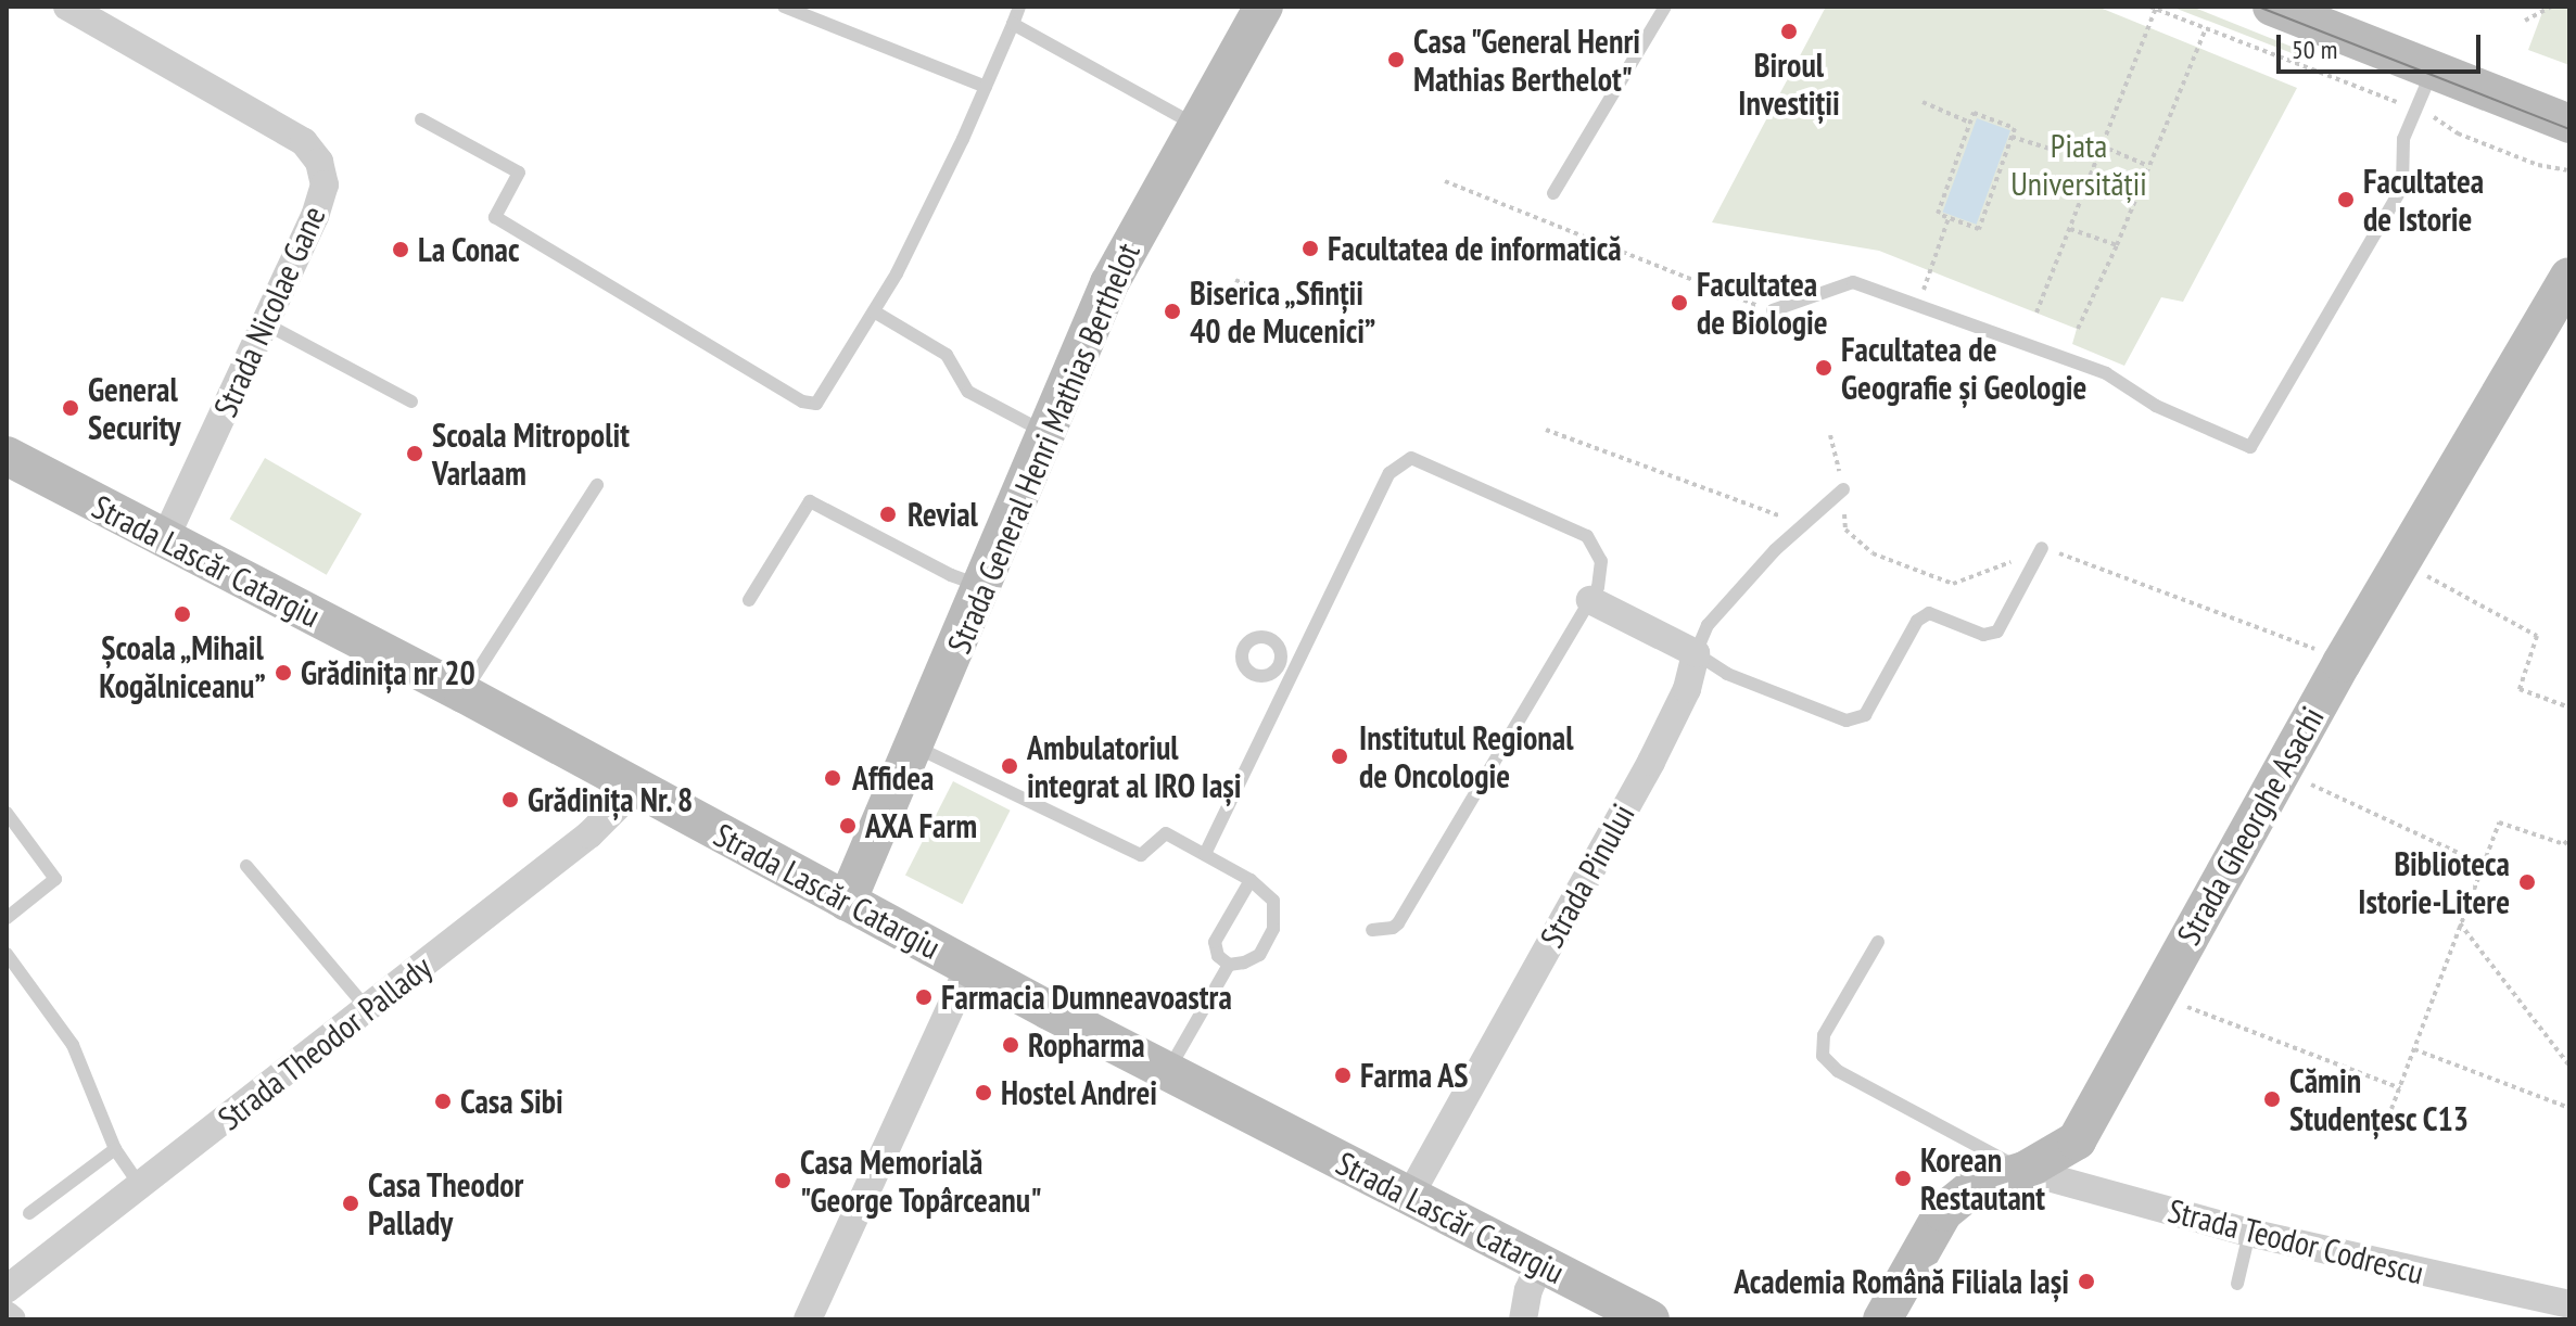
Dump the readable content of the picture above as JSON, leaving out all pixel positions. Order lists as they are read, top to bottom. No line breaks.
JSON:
{"streets":{"street":["Strada Nicolae Gane","Strada General Henri Mathias Berthelot","Strada Lascăr Catargiu","Strada Gheorghe Asachi","Strada Pinului","Strada Theodor Pallady","Strada Teodor Codrescu"]},"crossings":[["Strada Nicolae Gane","Strada Lascăr Catargiu"],["Strada General Henri Mathias Berthelot","Strada Lascăr Catargiu"],["Strada Lascăr Catargiu","Strada Pinului"],["Strada Lascăr Catargiu","Strada Theodor Pallady"],["Strada Gheorghe Asachi","Strada Teodor Codrescu"]],"parks":["Piata Universității"],"places":["Biroul Investiții","Casa \"General Henri Mathias Berthelot\"","Facultatea de Istorie","Facultatea de informatică","La Conac","Facultatea de Biologie","Biserica „Sfinții 40 de Mucenici”","Facultatea de Geografie și Geologie","General Security","Scoala Mitropolit Varlaam","Revial","Școala „Mihail Kogălniceanu”","Grădinița nr 20","Institutul Regional de Oncologie","Ambulatoriul integrat al IRO Iași","Affidea","Grădinița Nr. 8","AXA Farm","Biblioteca Istorie-Litere","Farmacia Dumneavoastra","Ropharma","Farma AS","Hostel Andrei","Cămin Studențesc C13","Casa Sibi","Korean Restautant","Casa Memorială \"George Topârceanu\"","Casa Theodor Pallady","Academia Română Filiala Iași"],"scale_bar":"50 m"}
